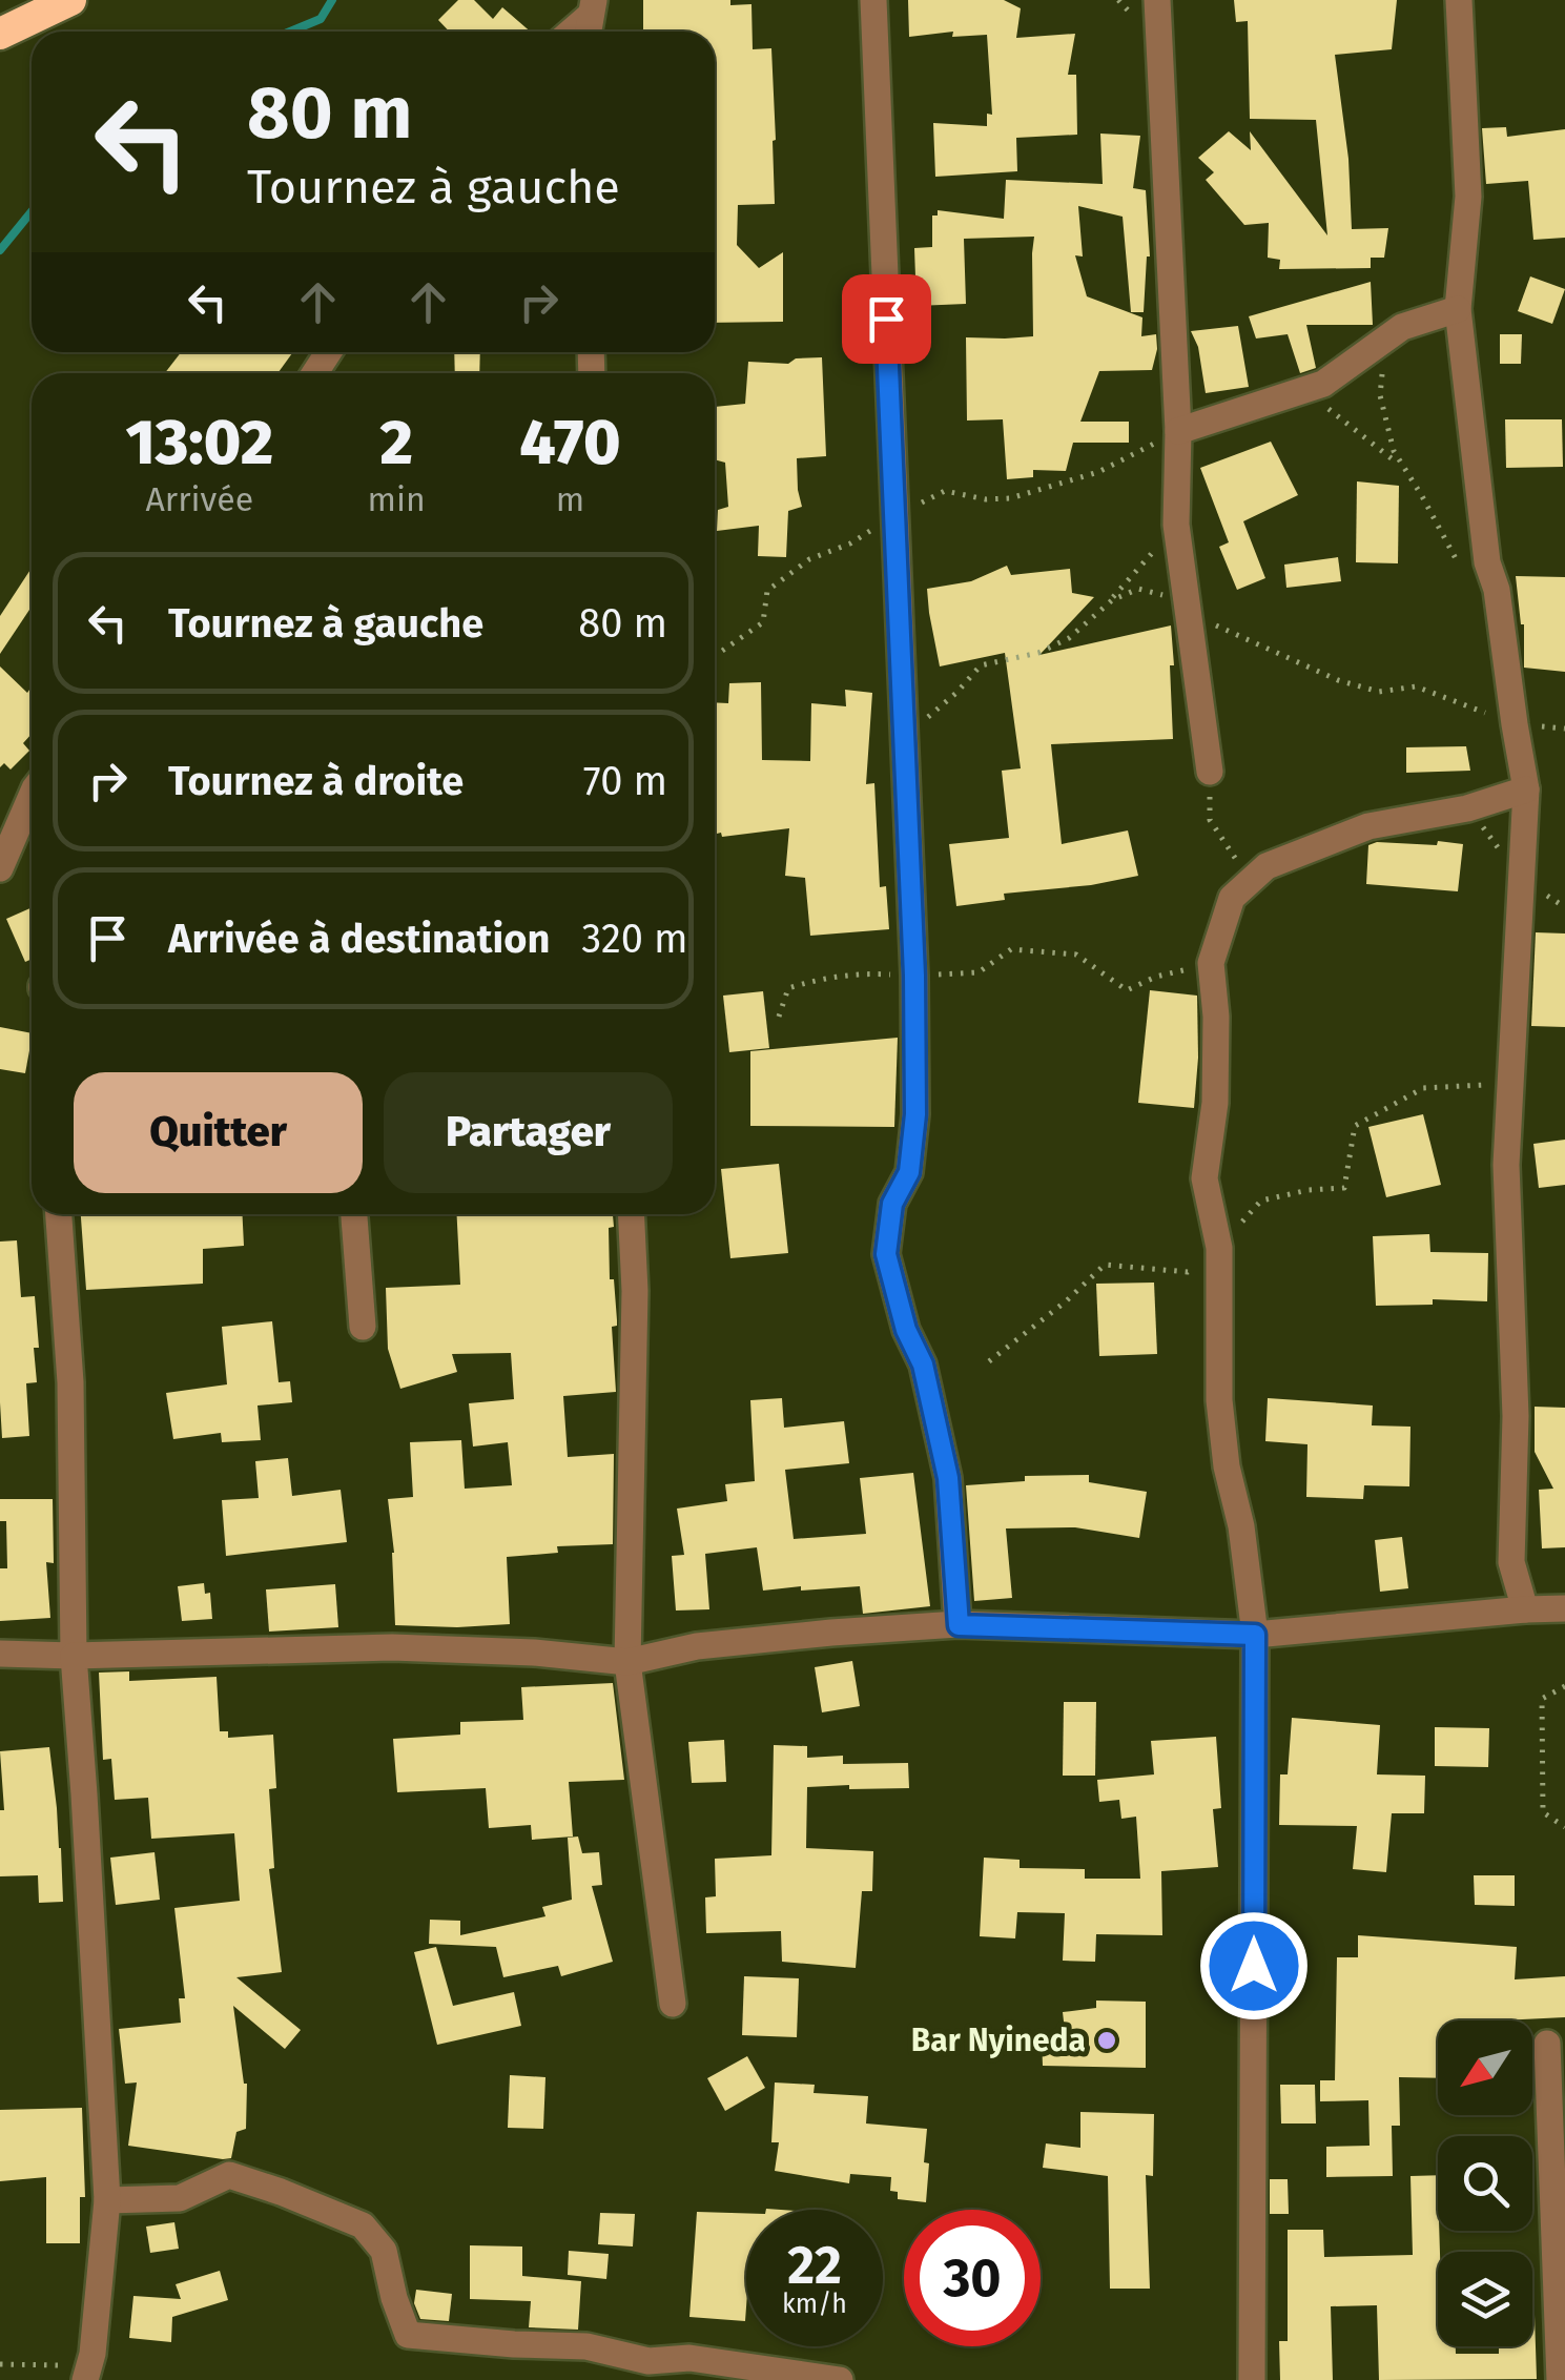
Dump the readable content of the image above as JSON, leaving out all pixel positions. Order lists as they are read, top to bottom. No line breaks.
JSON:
{"places":["Bar Nyineda"],"north":"bottom left","page":{"turn":["80 m","Tournez à gauche"],"eta":["13:02","Arrivée","2","min","470","m"],"list":[{"name":"Tournez à gauche","value":"80 m"},{"name":"Tournez à droite","value":"70 m"},{"name":"Arrivée à destination","value":"320 m"}],"buttons":["Quitter","Partager"],"speed":"22 km/h","limit":"30"}}
